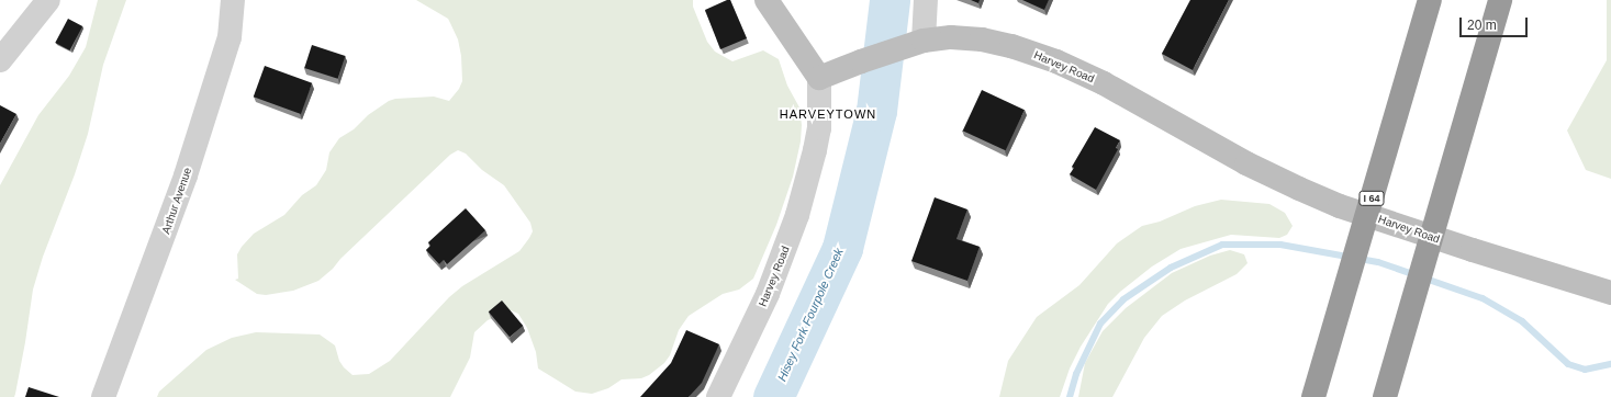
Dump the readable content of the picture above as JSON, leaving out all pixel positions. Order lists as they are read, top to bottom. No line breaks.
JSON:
{"streets":{"highway":["I 64"],"street":["Harvey Road","Arthur Avenue"]},"districts":["HARVEYTOWN"],"water":["Hisey Fork Fourpole Creek"],"scale_bar":"20 m"}
